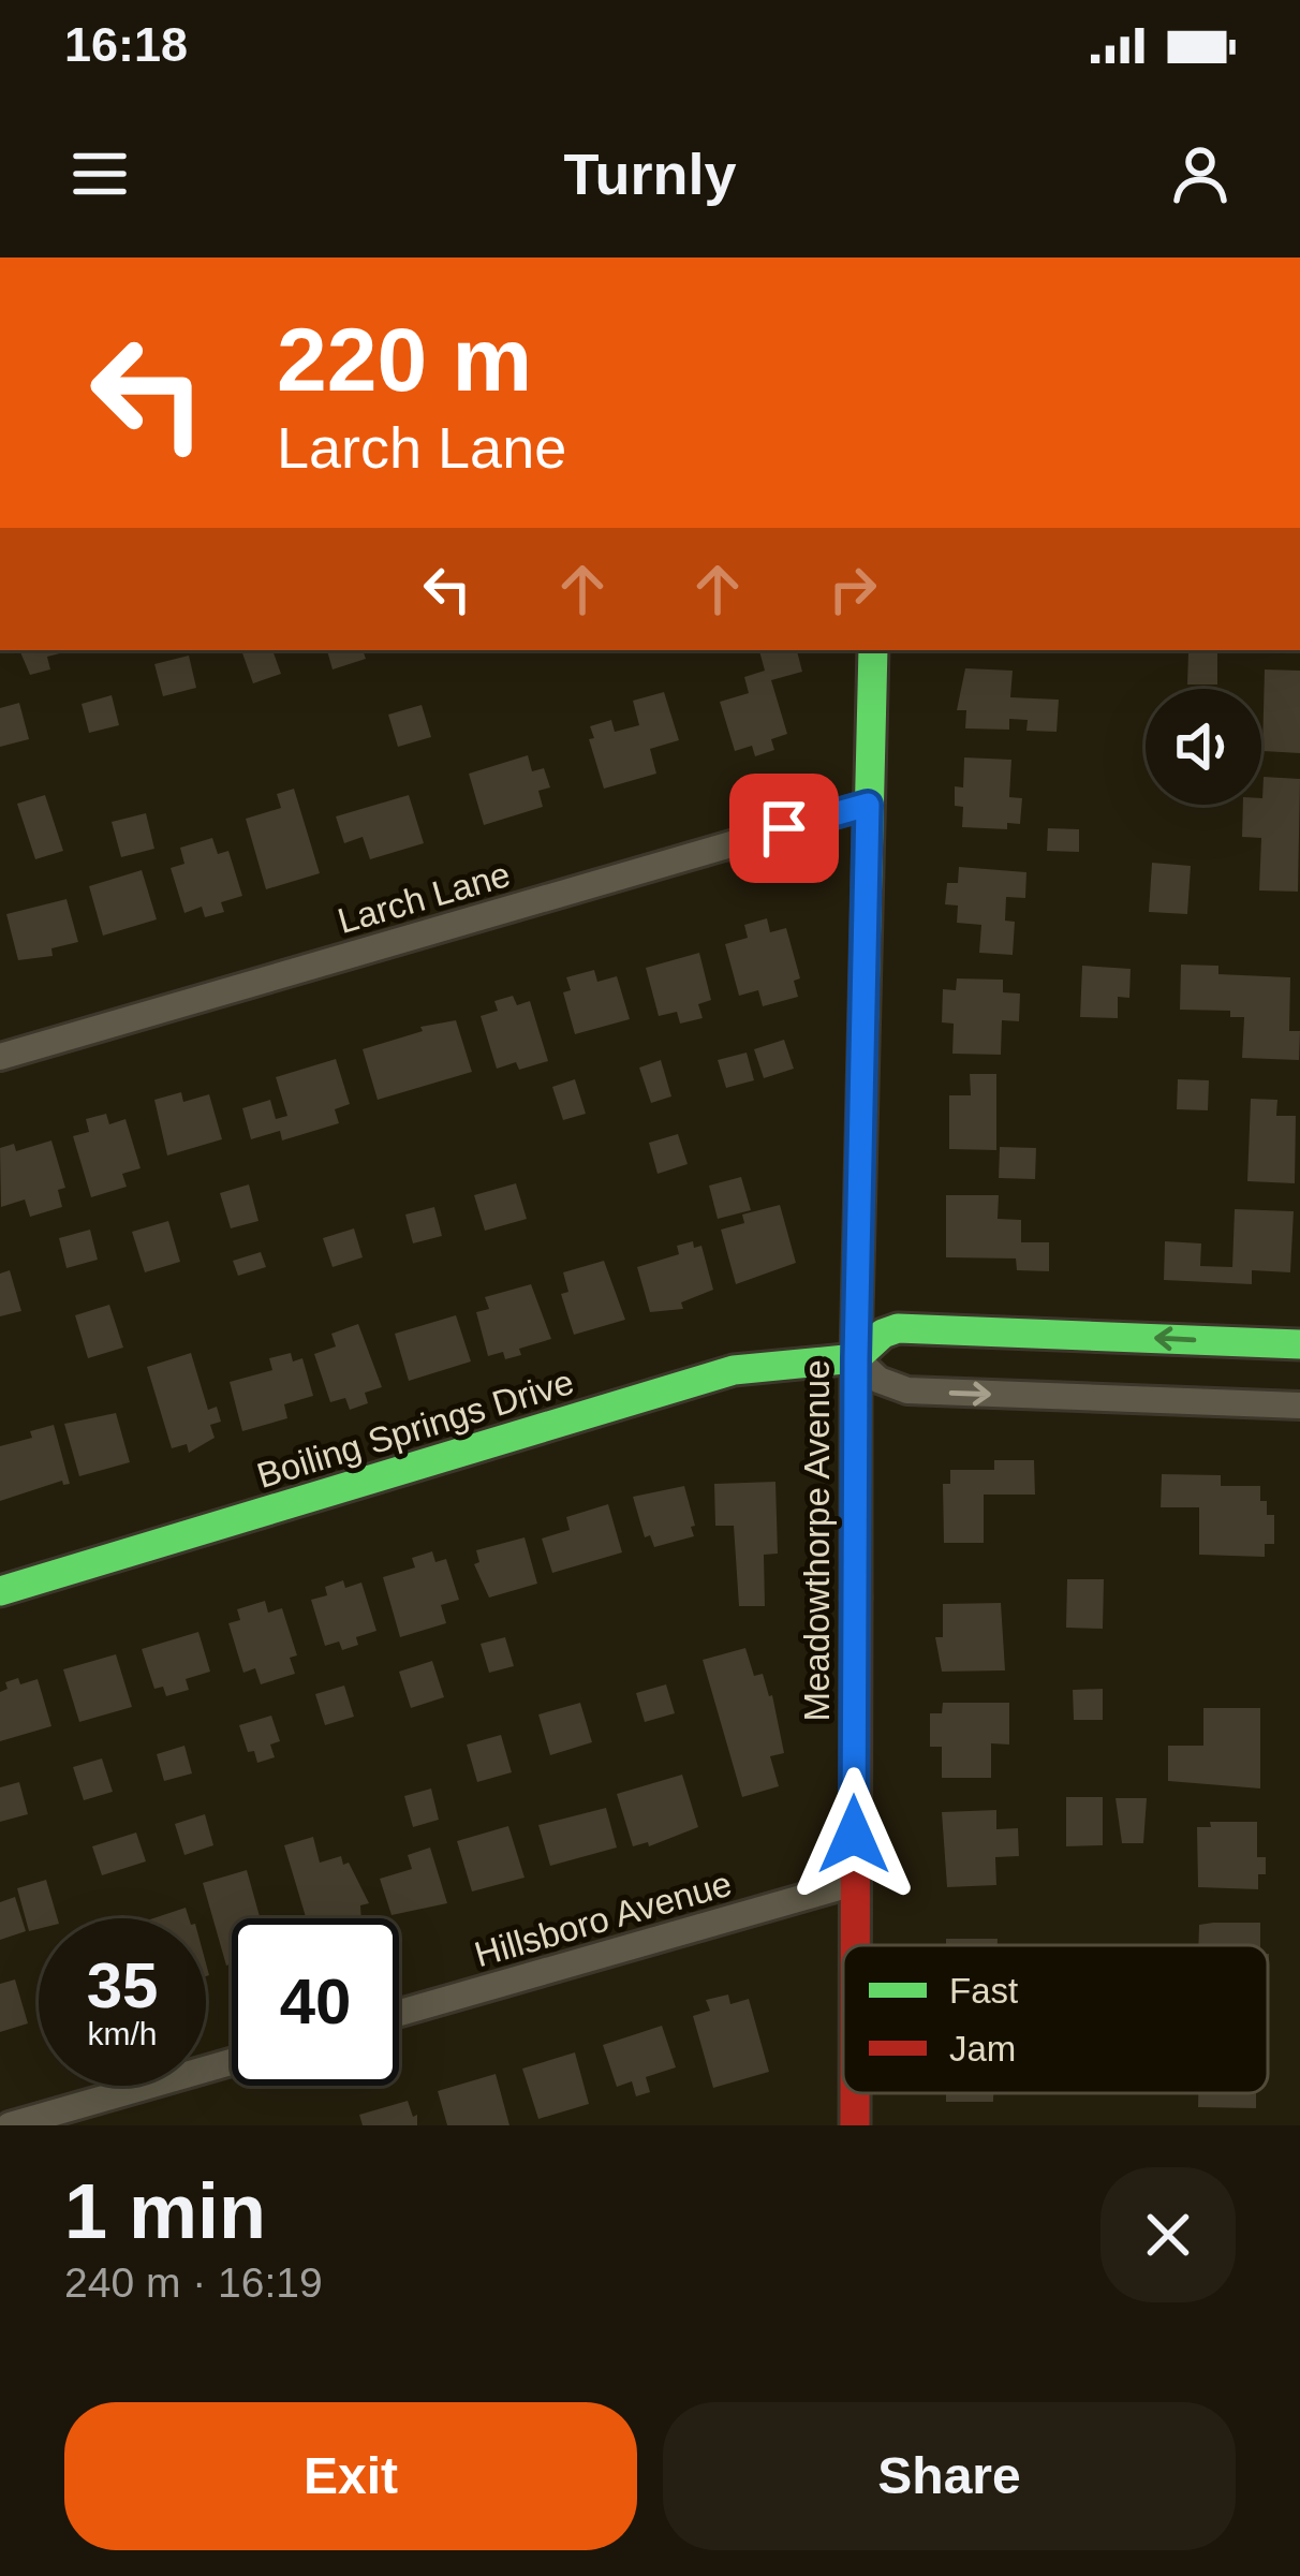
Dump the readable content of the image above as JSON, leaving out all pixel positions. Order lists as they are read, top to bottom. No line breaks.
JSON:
{"streets":{"street":["Larch Lane","Boiling Springs Drive","Meadowthorpe Avenue","Hillsboro Avenue"]},"crossings":[["Larch Lane","Meadowthorpe Avenue"],["Boiling Springs Drive","Meadowthorpe Avenue"],["Meadowthorpe Avenue","Hillsboro Avenue"]],"legend":["Fast","Jam"],"page":{"status":"16:18","header":"Turnly","turn":["220 m","Larch Lane"],"speed":"35 km/h","limit":"40","heading":["1 min","240 m · 16:19"],"buttons":["Exit","Share"]}}
